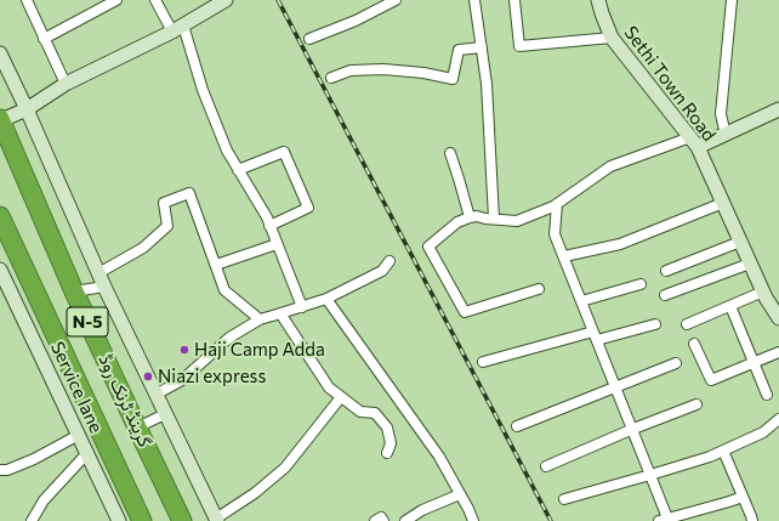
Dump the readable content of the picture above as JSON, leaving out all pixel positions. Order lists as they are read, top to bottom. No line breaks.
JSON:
{"streets":{"highway":["N-5","گرینڈ ٹرنک روڈ"],"street":["Sethi Town Road","Service lane"]},"places":["Haji Camp Adda","Niazi express"]}
